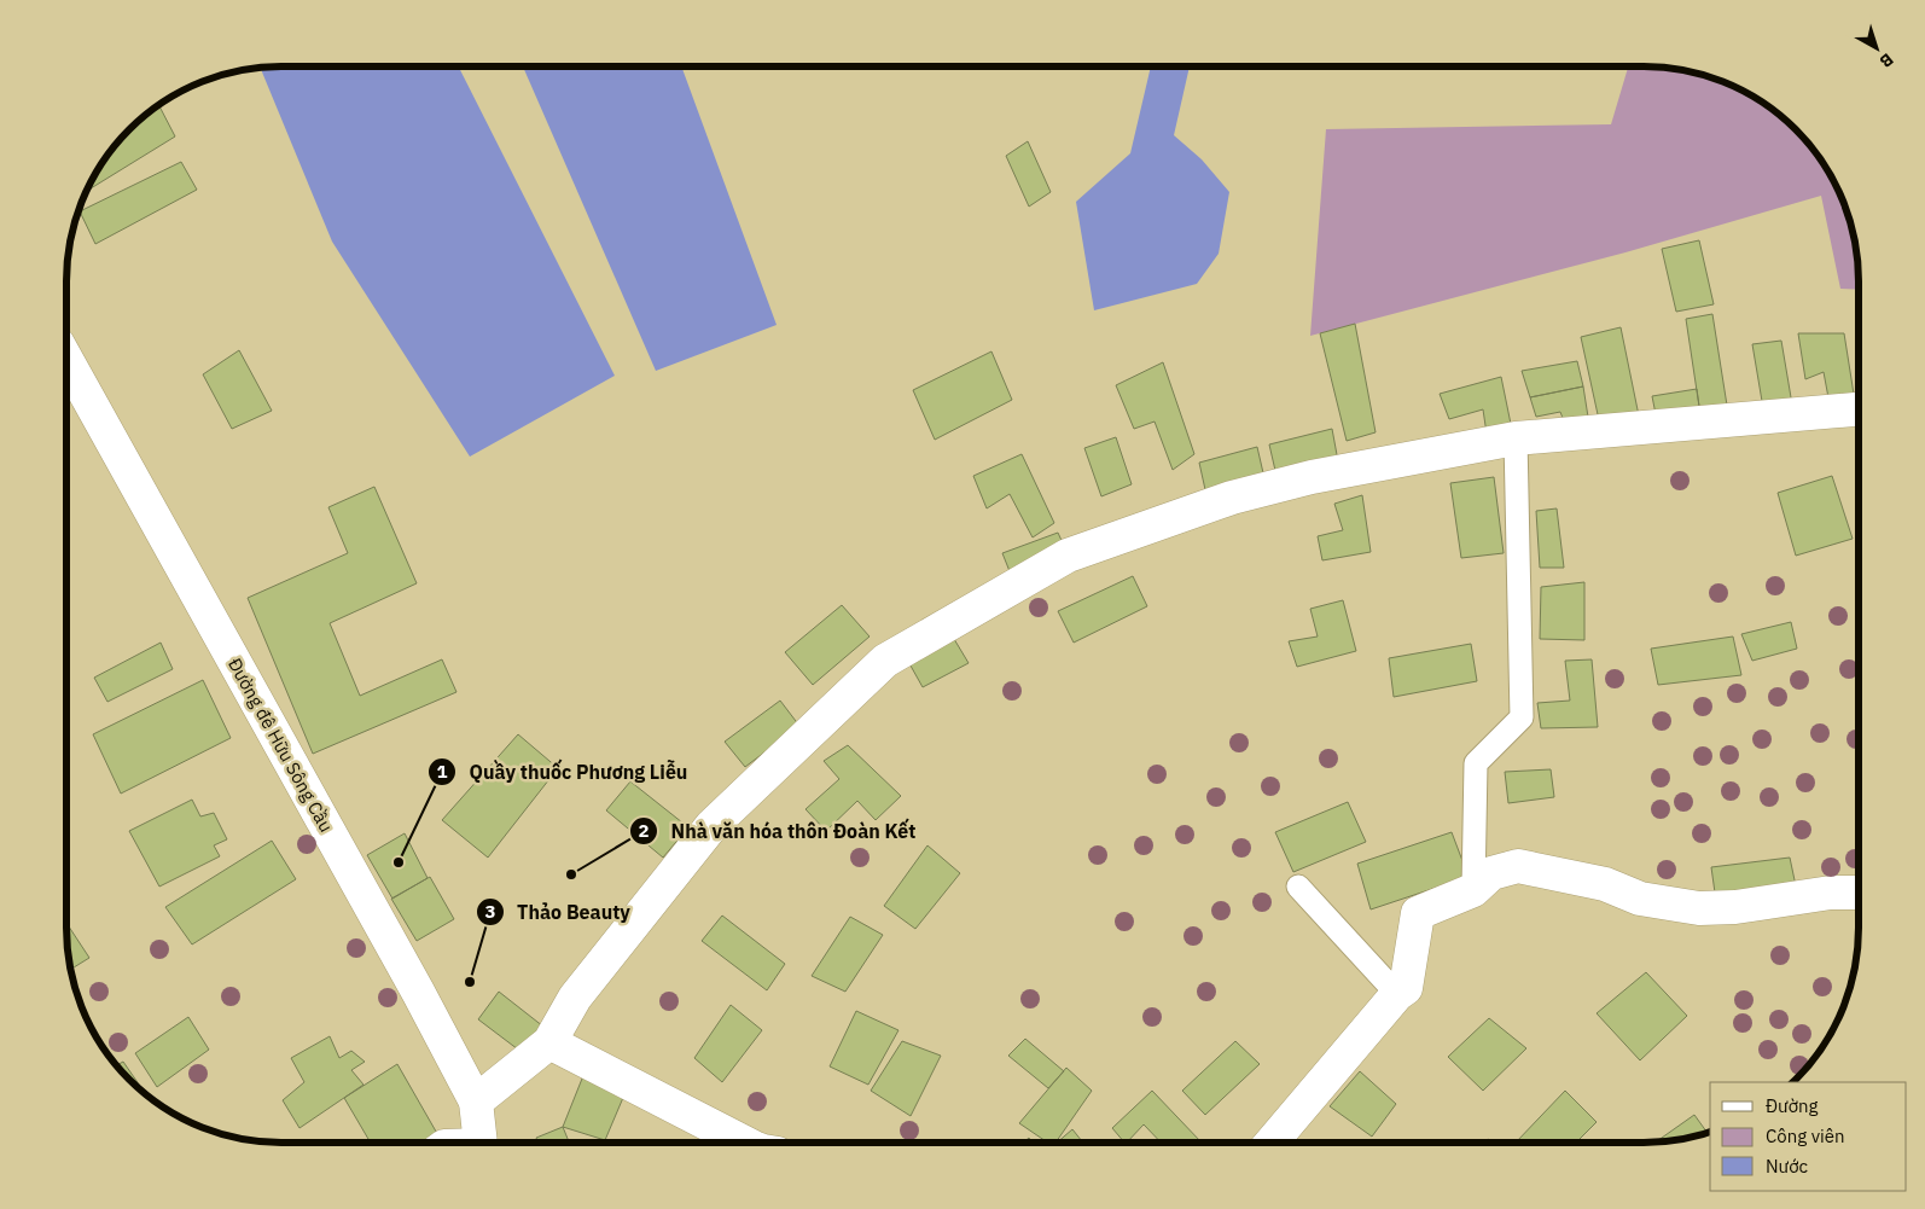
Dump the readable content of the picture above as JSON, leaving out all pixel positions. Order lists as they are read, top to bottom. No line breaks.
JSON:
{"streets":{"street":["Đường đê Hữu Sông Cầu"]},"places":["Quầy thuốc Phương Liễu","Nhà văn hóa thôn Đoàn Kết","Thảo Beauty"],"legend":["Đường","Công viên","Nước"],"north":"bottom right"}
